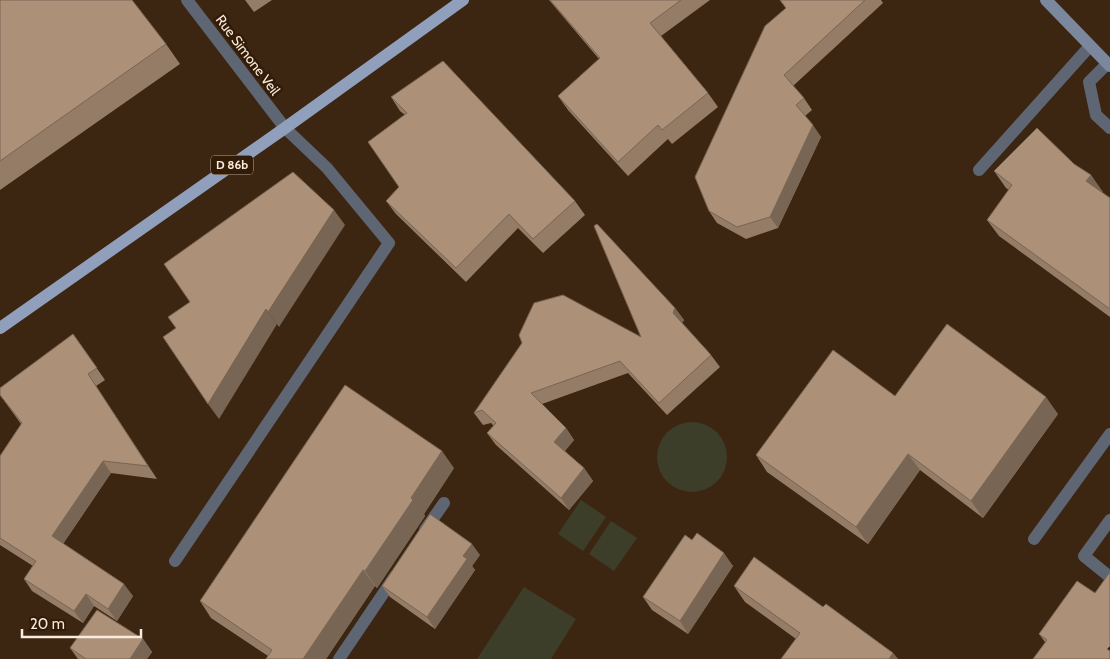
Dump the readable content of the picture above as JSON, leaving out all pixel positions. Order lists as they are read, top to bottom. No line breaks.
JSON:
{"streets":{"main road":["D 86b"],"street":["Rue Simone Veil"]},"crossings":[["Rue Simone Veil","D 86b"]],"scale_bar":"20 m"}
